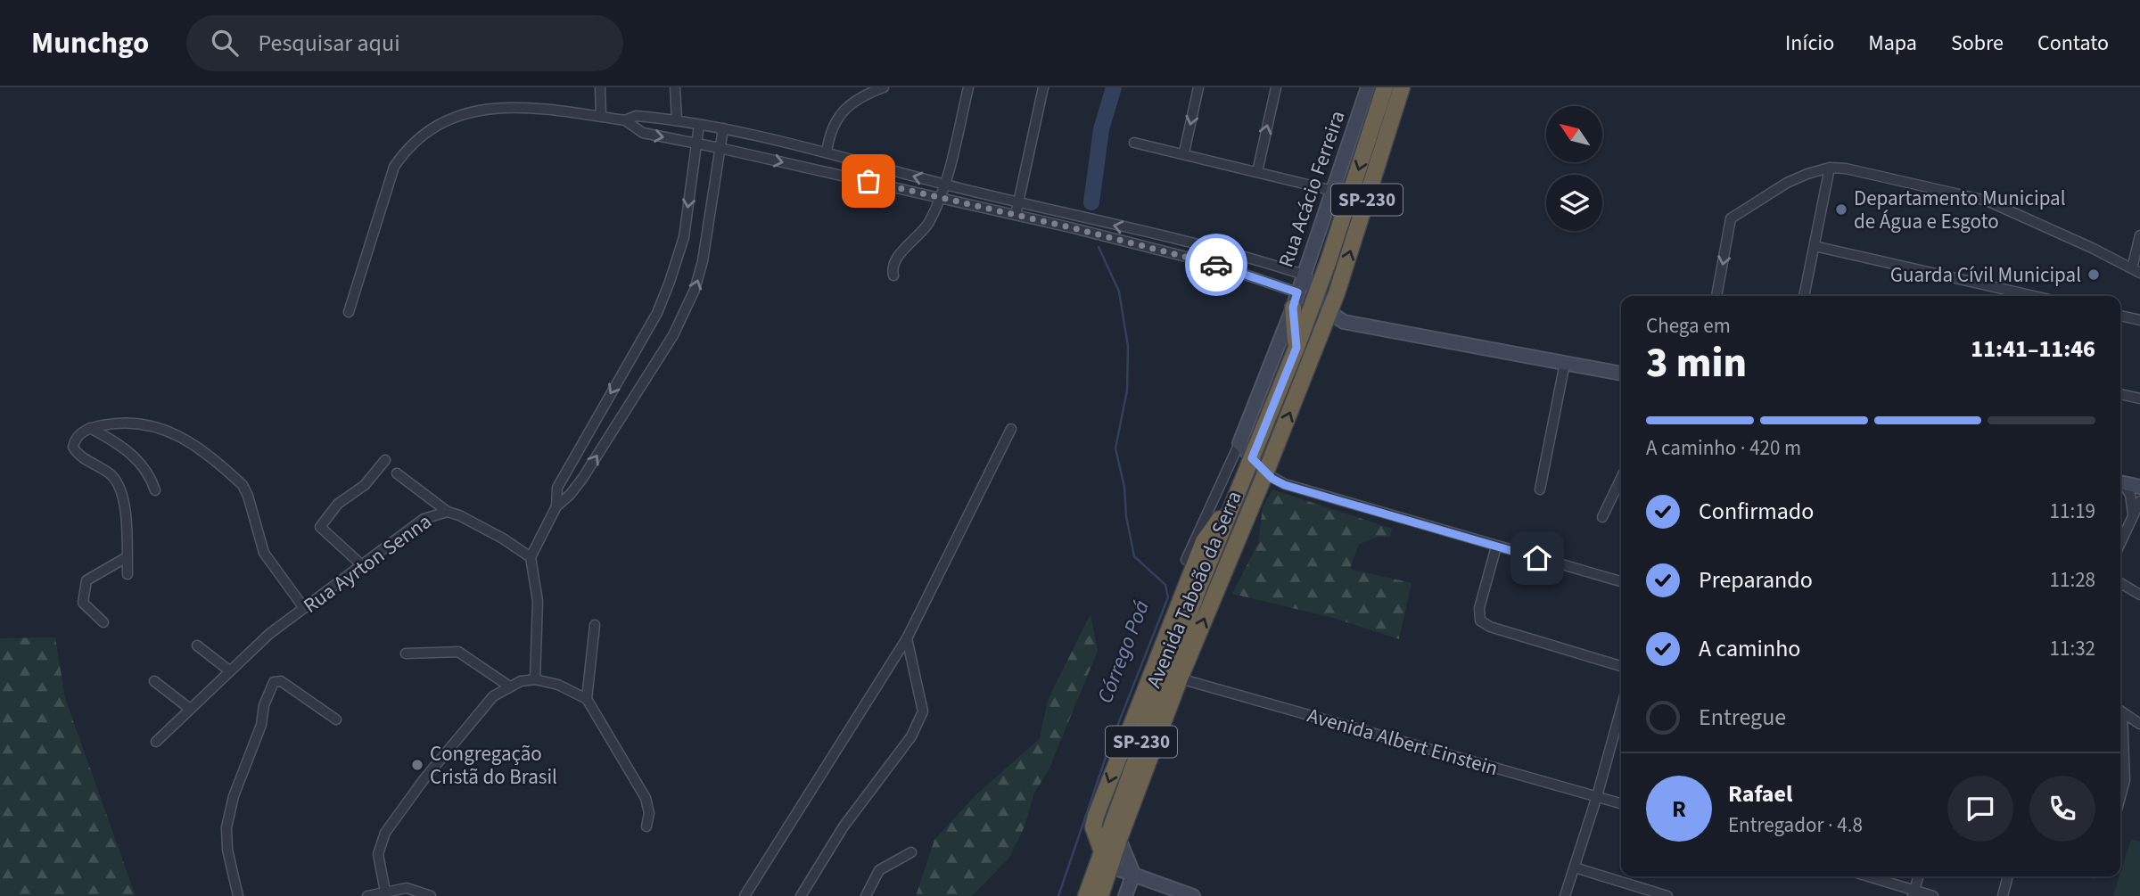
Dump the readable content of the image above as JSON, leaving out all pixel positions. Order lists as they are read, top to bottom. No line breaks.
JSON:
{"streets":{"highway":["SP-230","Avenida Taboão da Serra"],"main road":["Rua Acácio Ferreira"],"street":["Rua Ayrton Senna","Avenida Albert Einstein"]},"crossings":[["Avenida Taboão da Serra","Avenida Albert Einstein"]],"water":["Córrego Poá"],"places":["Departamento Municipal de Água e Esgoto","Guarda Cívil Municipal","Congregação Cristã do Brasil"],"north":"top left","page":{"header":"Munchgo","search":"Pesquisar aqui","nav":["Início","Mapa","Sobre","Contato"],"heading":["3 min","Chega em","11:41–11:46"],"panel":["Rafael","Entregador · 4.8"],"bar":"A caminho · 420 m","list":[["Confirmado","11:19"],["Preparando","11:28"],["A caminho","11:32"],"Entregue"],"round":"R"}}
